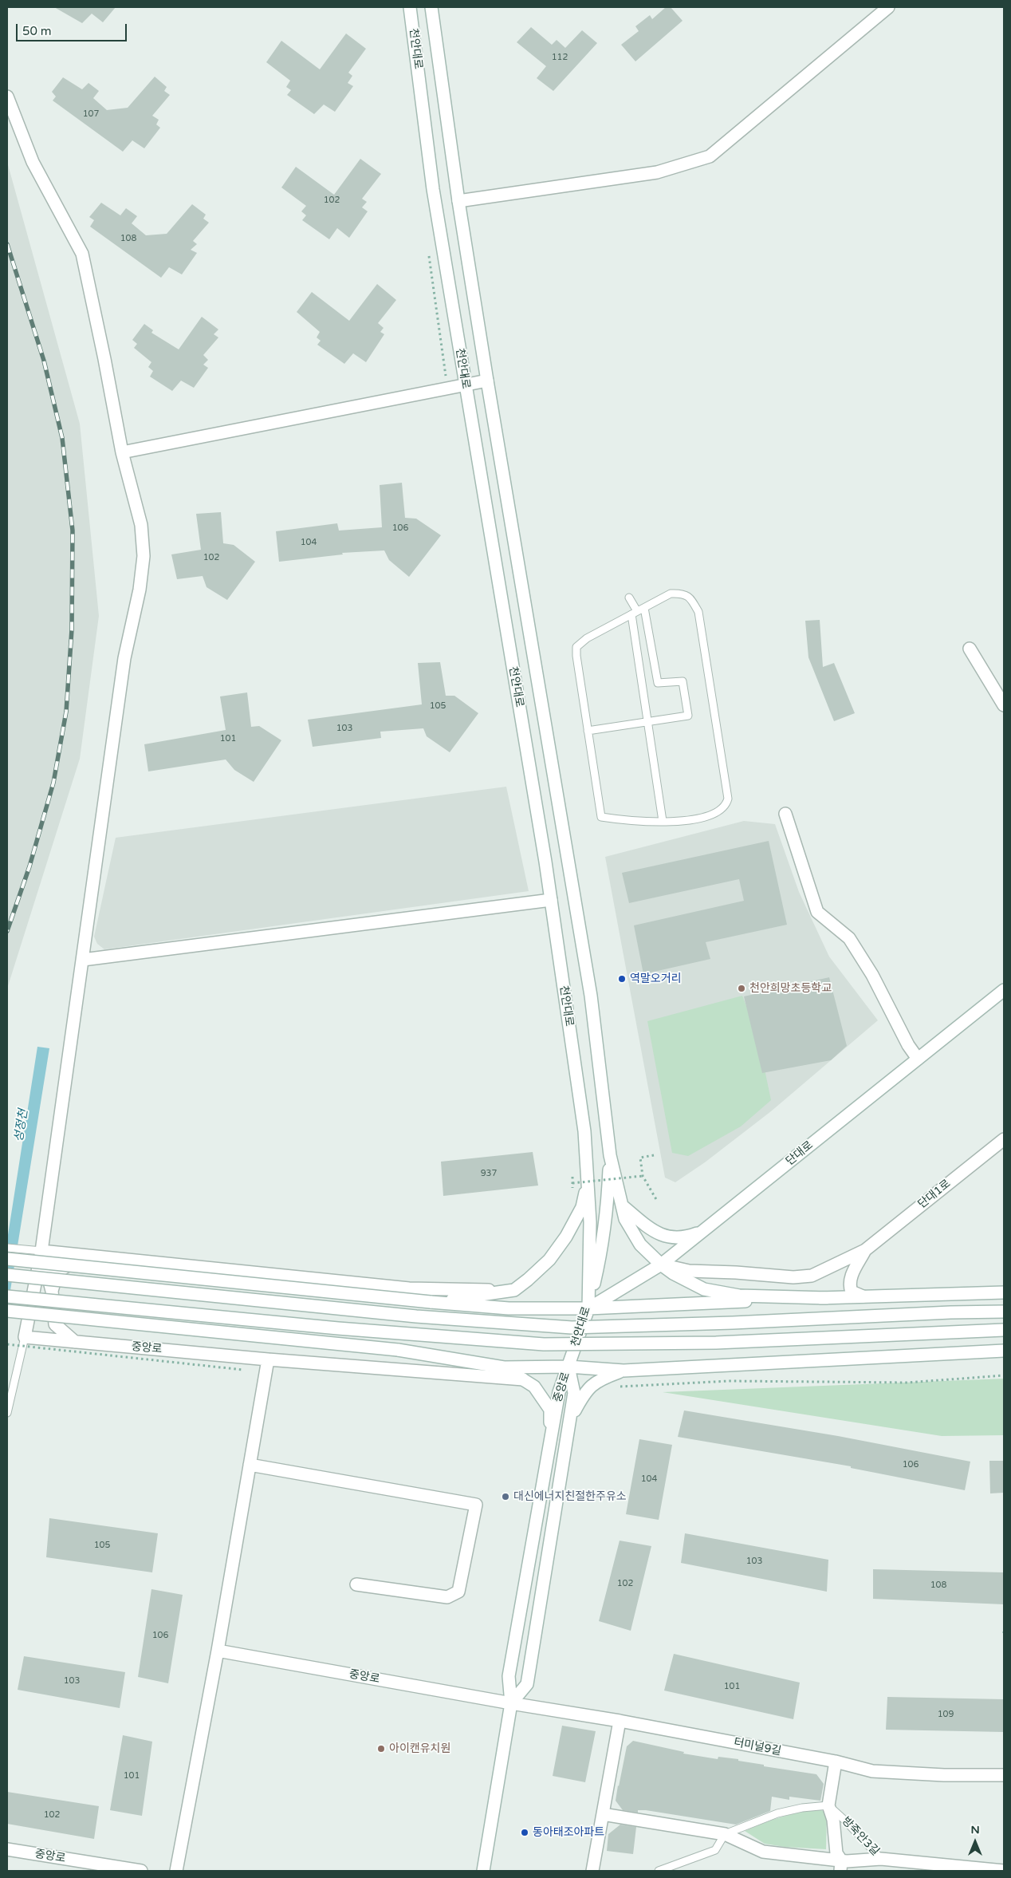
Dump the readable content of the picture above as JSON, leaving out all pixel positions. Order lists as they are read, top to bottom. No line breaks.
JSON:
{"streets":{"street":["천안대로","단대로","단대1로","중앙로","터미널9길","방죽안3길"]},"crossings":[["천안대로","단대로"],["천안대로","중앙로"],["중앙로","터미널9길"]],"water":["성정천"],"places":["역말오거리","천안희망초등학교","대신에너지친절한주유소","아이캔유치원","동아태조아파트"],"house_numbers":["112","107","102","108","106","104","102","105","103","101","937","106","104","105","103","102","108","106","103","101","109","101","102"],"scale_bar":"50 m","north":"top"}
